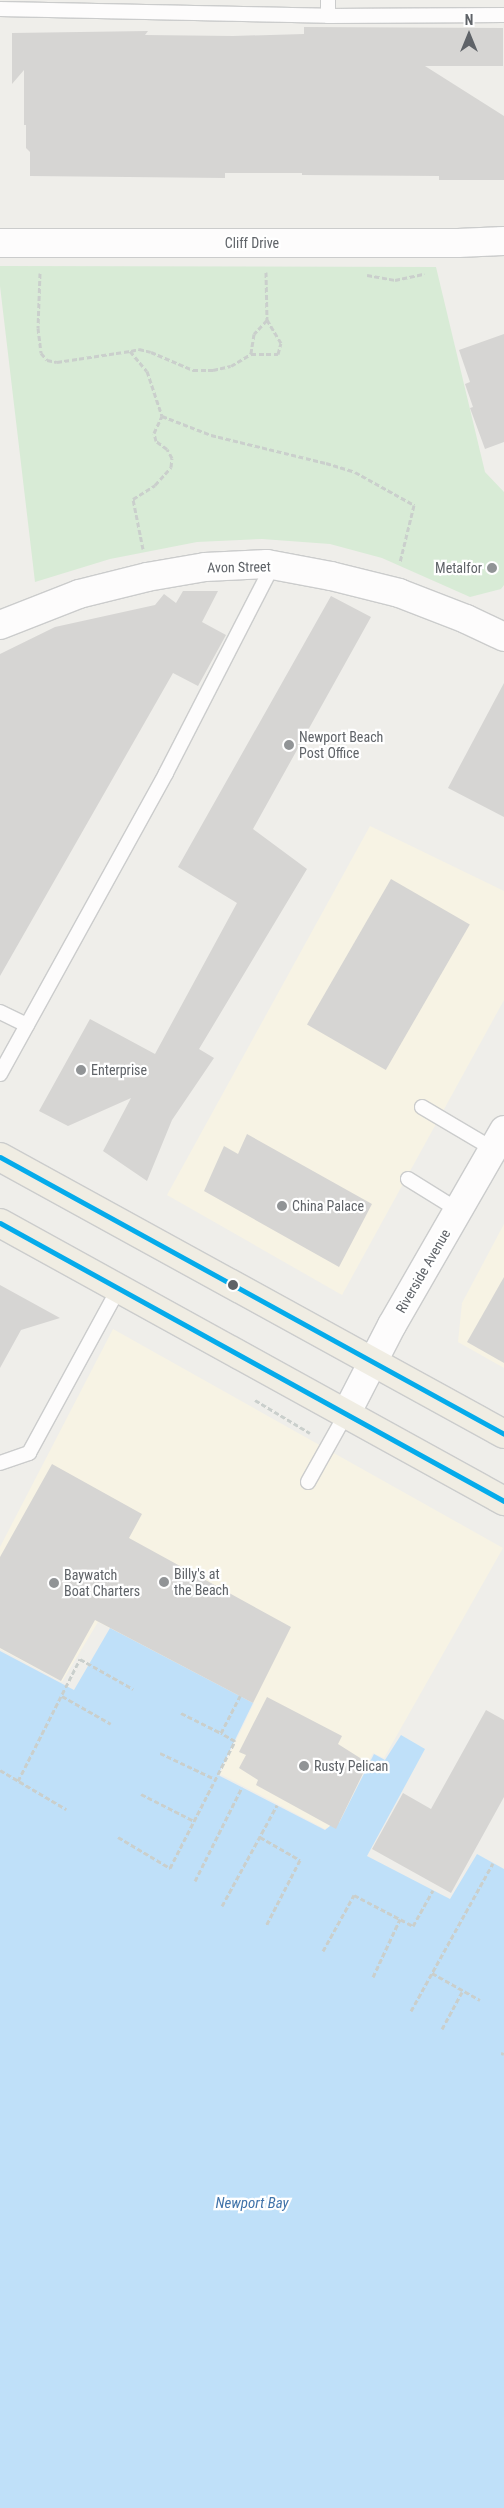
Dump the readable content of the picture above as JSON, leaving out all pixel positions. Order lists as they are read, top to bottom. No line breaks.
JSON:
{"streets":{"street":["Cliff Drive","Avon Street","Riverside Avenue"]},"water":["Newport Bay"],"places":["Metalfor","Newport Beach Post Office","Enterprise","China Palace","Billy's at the Beach","Baywatch Boat Charters","Rusty Pelican"],"north":"top"}
